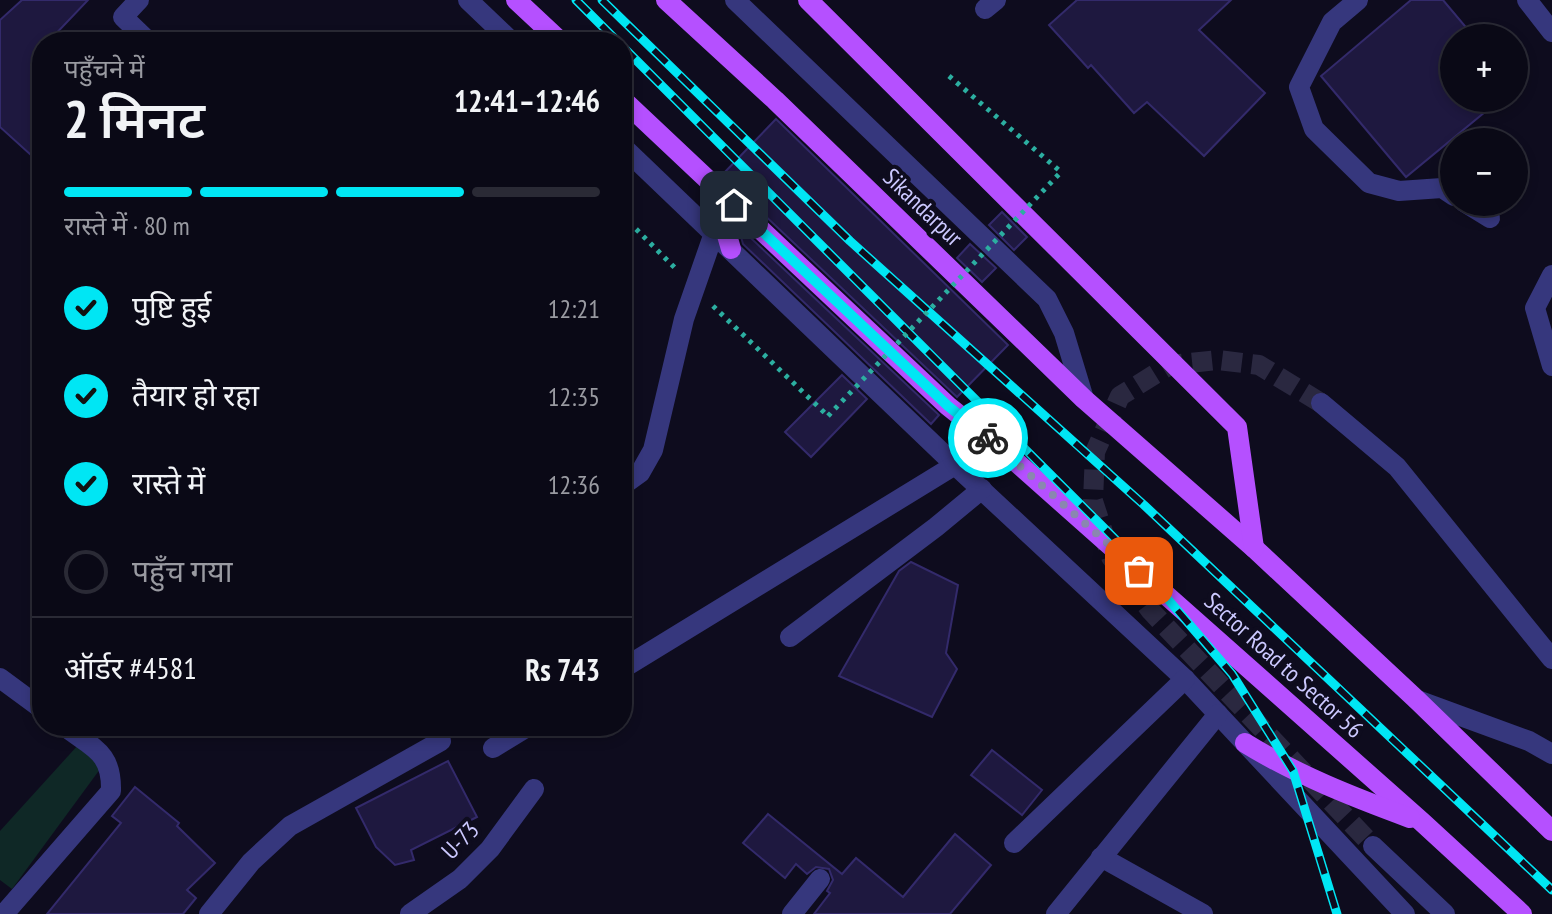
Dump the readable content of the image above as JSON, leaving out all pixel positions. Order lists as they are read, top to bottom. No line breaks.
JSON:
{"streets":{"main road":["Sikandarpur","Sector Road to Sector 56"],"street":["U-73"]},"page":{"map_buttons":["+","−"],"heading":["2 मिनट","पहुँचने में","12:41–12:46"],"panel":["ऑर्डर #4581","Rs 743"],"bar":"रास्ते में · 80 m","list":[["पुष्टि हुई","12:21"],["तैयार हो रहा","12:35"],["रास्ते में","12:36"],"पहुँच गया"]}}
